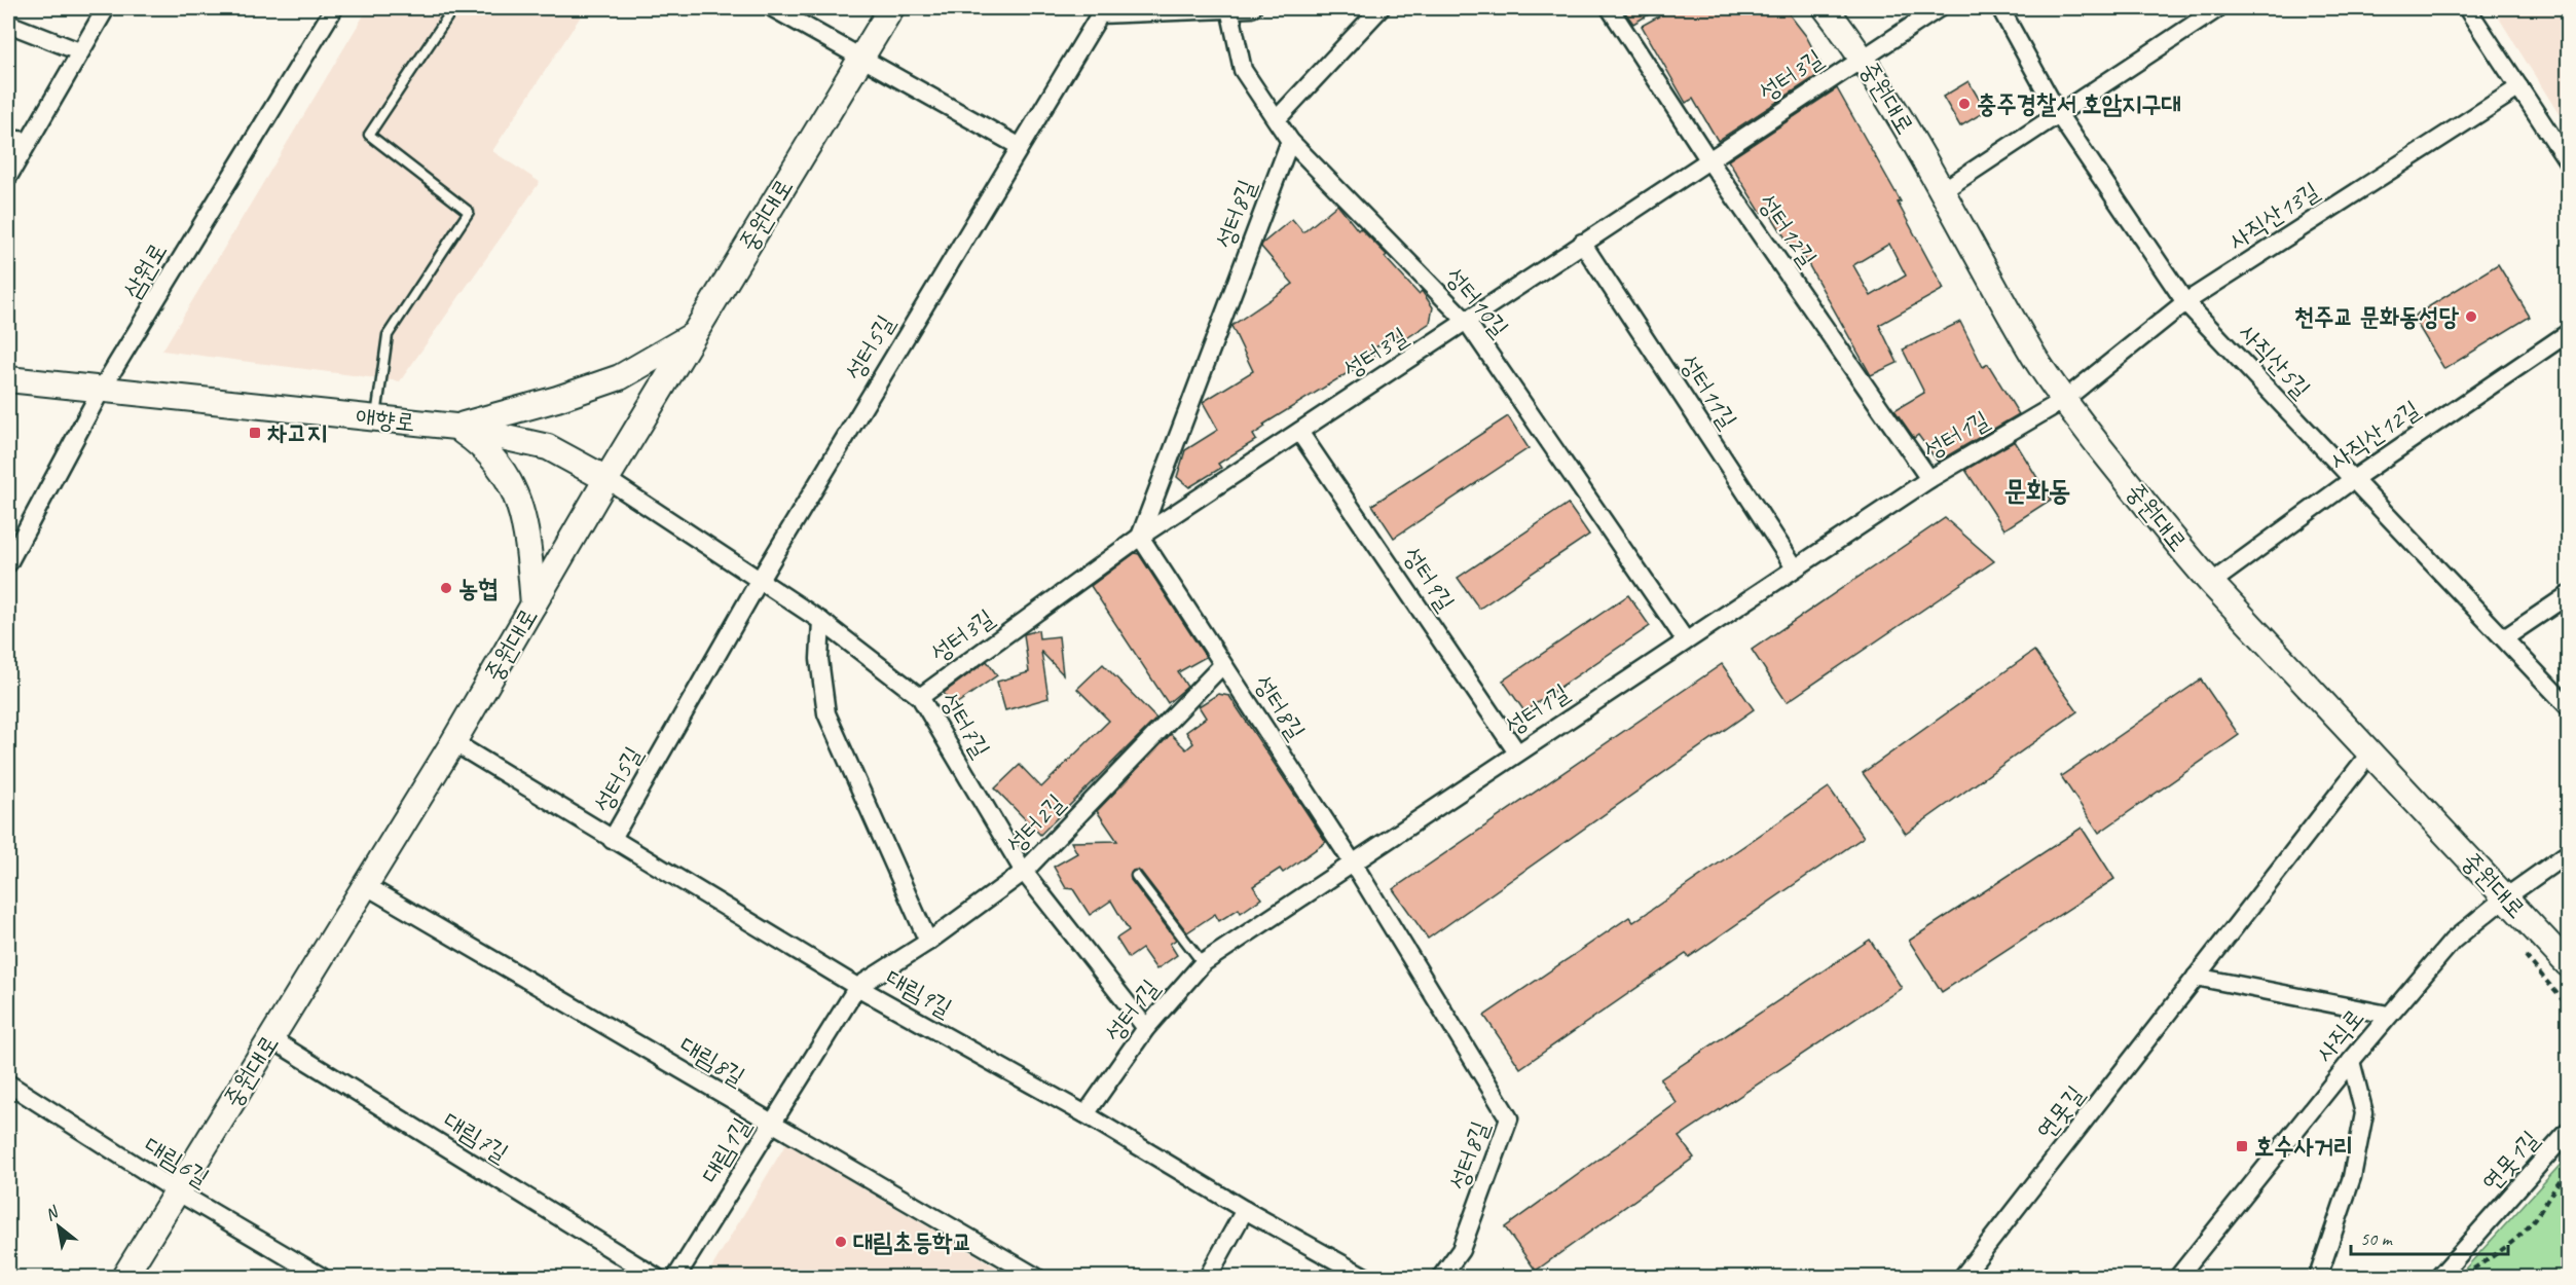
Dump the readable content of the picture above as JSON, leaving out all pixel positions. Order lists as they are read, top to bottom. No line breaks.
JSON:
{"streets":{"street":["성터3길","중원대로","성터8길","사직산13길","성터12길","삼원로","성터10길","성터5길","사직산5길","성터11길","애향로","성터1길","사직산12길","성터9길","성터7길","성터2길","대림9길","사직로","대림8길","연못길","대림7길","대림1길","연못1길","대림6길"]},"crossings":[["성터3길","중원대로"],["성터3길","성터8길"],["성터3길","성터12길"],["성터3길","성터10길"],["성터3길","성터11길"],["성터3길","성터9길"],["성터3길","성터7길"],["중원대로","사직산13길"],["중원대로","애향로"],["중원대로","성터1길"],["중원대로","사직산12길"],["중원대로","성터7길"],["중원대로","대림9길"],["중원대로","사직로"],["중원대로","대림8길"],["중원대로","연못길"],["중원대로","대림7길"],["중원대로","대림6길"],["성터8길","성터10길"],["성터8길","성터1길"],["성터8길","성터2길"],["사직산13길","사직산5길"],["사직산13길","성터1길"],["성터12길","성터1길"],["삼원로","애향로"],["성터10길","성터5길"],["성터10길","성터1길"],["성터5길","성터7길"],["성터5길","대림9길"],["사직산5길","사직산12길"],["성터11길","성터1길"],["애향로","성터7길"],["성터1길","성터9길"],["성터1길","성터7길"],["성터1길","대림9길"],["성터7길","성터2길"],["성터2길","대림9길"],["성터2길","대림1길"],["대림9길","대림1길"],["대림8길","대림1길"]],"districts":["문화동"],"places":{"other":["충주경찰서 호암지구대","천주교 문화동성당","농협","대림초등학교"],"transit":["차고지","호수사거리"]},"scale_bar":"50 m","north":"top left"}
